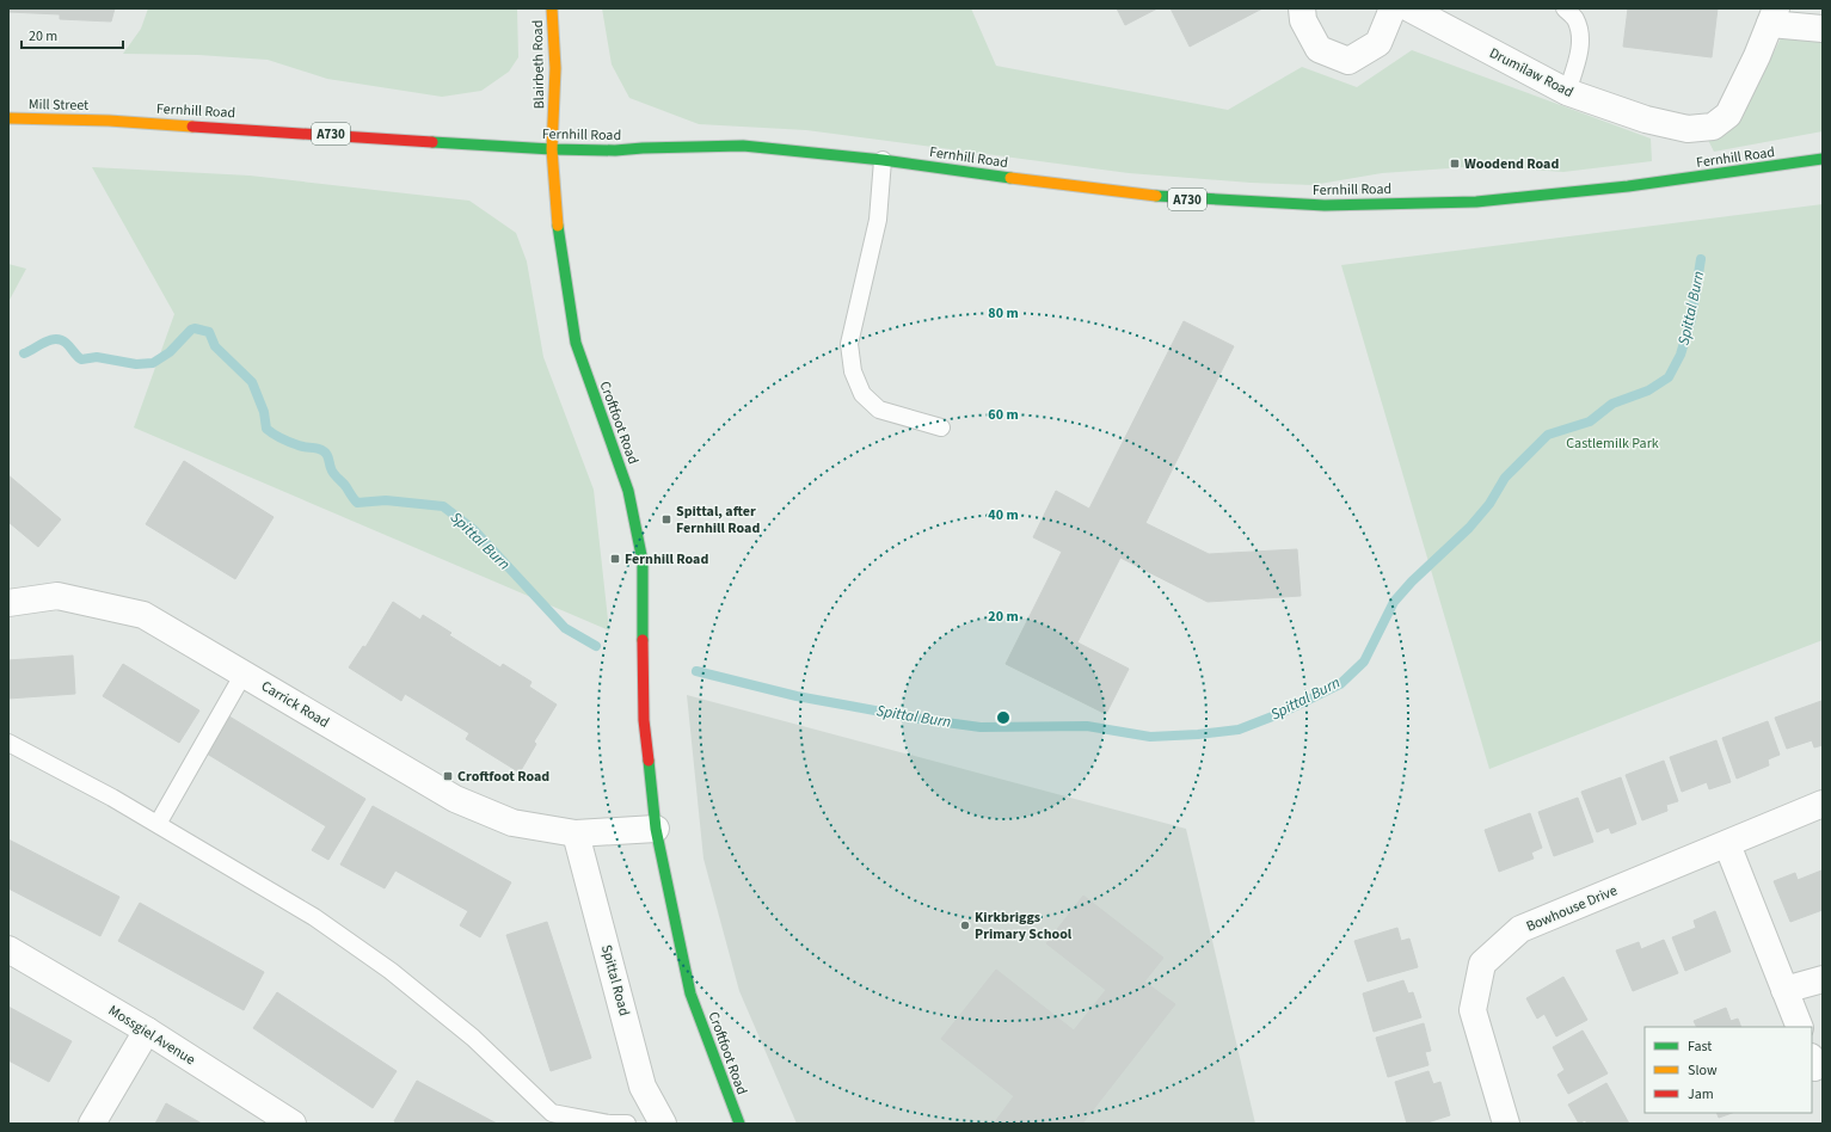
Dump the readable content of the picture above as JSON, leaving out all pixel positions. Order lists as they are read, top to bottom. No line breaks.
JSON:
{"streets":{"main road":["Blairbeth Road","Mill Street","Fernhill Road","A730","Croftfoot Road"],"street":["Drumilaw Road","Carrick Road","Bowhouse Drive","Spittal Road","Mossgiel Avenue"]},"crossings":[["Blairbeth Road","Fernhill Road"],["Blairbeth Road","Croftfoot Road"],["Mill Street","Fernhill Road"],["Fernhill Road","Croftfoot Road"],["Croftfoot Road","Carrick Road"],["Carrick Road","Spittal Road"]],"water":["Spittal Burn"],"parks":["Castlemilk Park"],"places":{"transit":["Woodend Road","Spittal, after Fernhill Road","Fernhill Road","Croftfoot Road"],"other":["Kirkbriggs Primary School"]},"legend":["Fast","Slow","Jam"],"scale_bar":"20 m","rings":["80 m","60 m","40 m","20 m"]}
